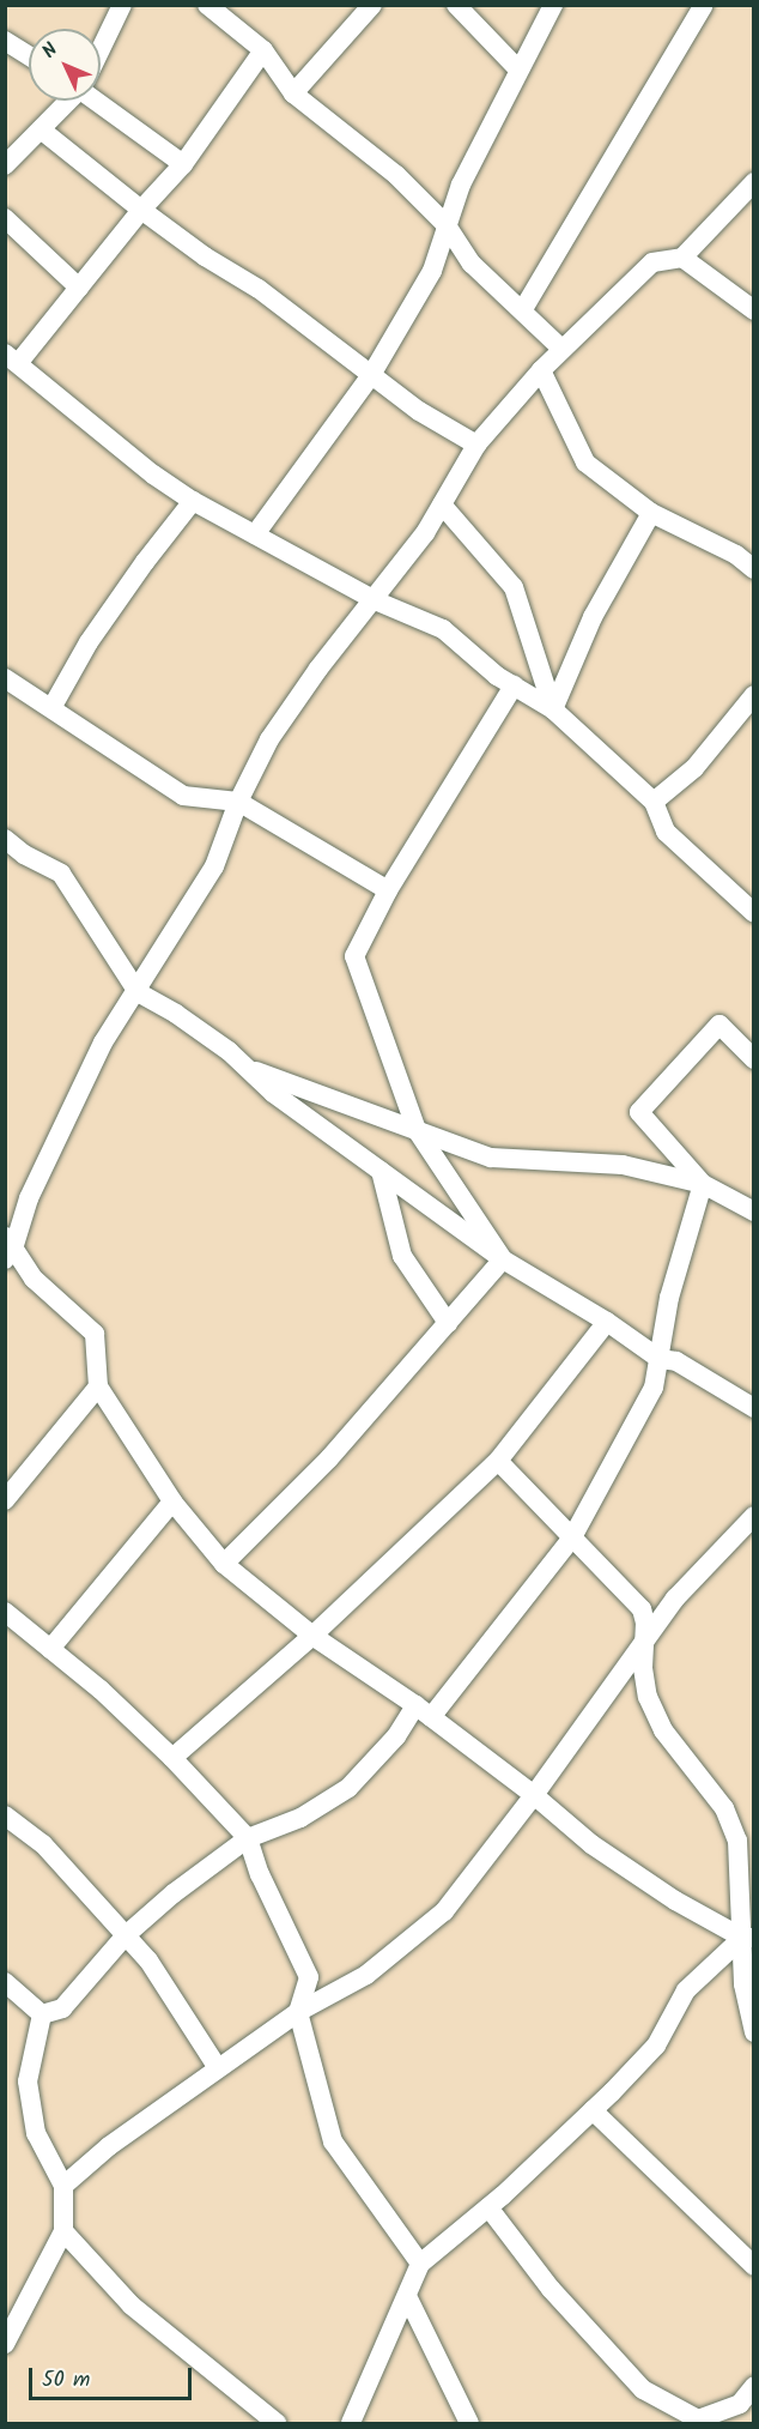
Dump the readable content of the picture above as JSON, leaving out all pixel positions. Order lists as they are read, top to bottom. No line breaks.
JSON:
{"scale_bar":"50 m","north":"top left"}
